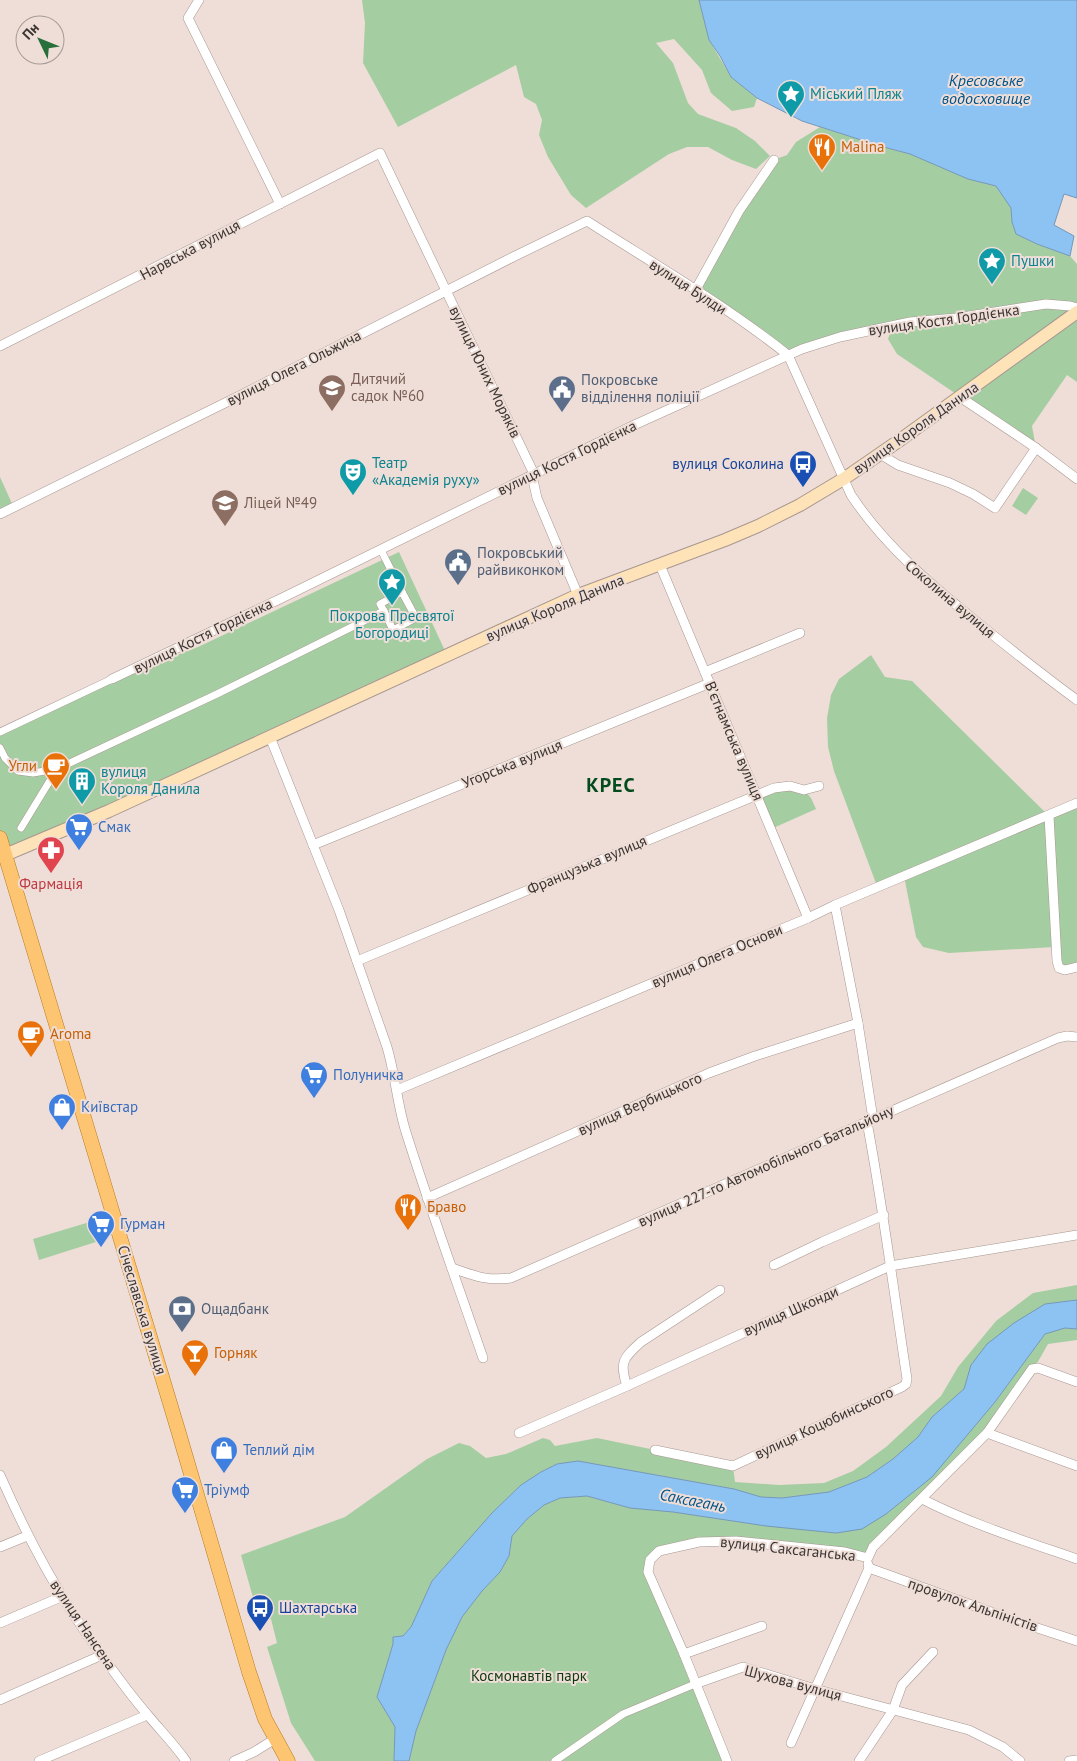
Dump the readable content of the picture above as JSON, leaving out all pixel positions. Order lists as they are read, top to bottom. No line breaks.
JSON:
{"streets":{"main road":["вулиця Короля Данила","Січеславська вулиця"],"street":["Нарвська вулиця","вулиця Булди","вулиця Костя Гордієнка","вулиця Олега Ольжича","вулиця Юних Моряків","Соколина вулиця","Вʼєтнамська вулиця","Угорська вулиця","Французька вулиця","вулиця Олега Основи","вулиця Вербицького","вулиця 227-го Автомобільного Батальйону","вулиця Шконди","вулиця Коцюбинського","вулиця Саксаганська","провулок Альпіністів","вулиця Нансена","Шухова вулиця"]},"crossings":[["Нарвська вулиця","вулиця Юних Моряків"],["вулиця Булди","вулиця Костя Гордієнка"],["вулиця Булди","вулиця Олега Ольжича"],["вулиця Булди","Соколина вулиця"],["вулиця Костя Гордієнка","вулиця Юних Моряків"],["вулиця Костя Гордієнка","Соколина вулиця"],["вулиця Олега Ольжича","вулиця Юних Моряків"],["вулиця Юних Моряків","вулиця Короля Данила"],["вулиця Короля Данила","Соколина вулиця"],["вулиця Короля Данила","Вʼєтнамська вулиця"],["вулиця Короля Данила","Січеславська вулиця"],["Вʼєтнамська вулиця","Угорська вулиця"],["Вʼєтнамська вулиця","Французька вулиця"],["Вʼєтнамська вулиця","вулиця Олега Основи"],["вулиця Шконди","вулиця Коцюбинського"],["вулиця Саксаганська","Шухова вулиця"]],"districts":["КРЕС"],"water":["Кресовське водосховище","Саксагань"],"parks":["Космонавтів парк"],"places":{"place":["Міський Пляж","Пушки","Покрова Пресвятої Богородиці"],"restaurant":["Malina","Браво"],"school or university":["Дитячий садок №60","Ліцей №49"],"public building":["Покровське відділення поліції","Покровський райвиконком"],"bus stop":["вулиця Соколина","Шахтарська"],"theatre":["Театр «Академія руху»"],"cafe":["Угли","Aroma"],"building":["вулиця Короля Данила"],"supermarket":["Смак","Полуничка","Гурман","Тріумф"],"pharmacy":["Фармація"],"shop":["Київстар","Теплий дім"],"bank":["Ощадбанк"],"bar":["Горняк"]},"north":"top left"}
